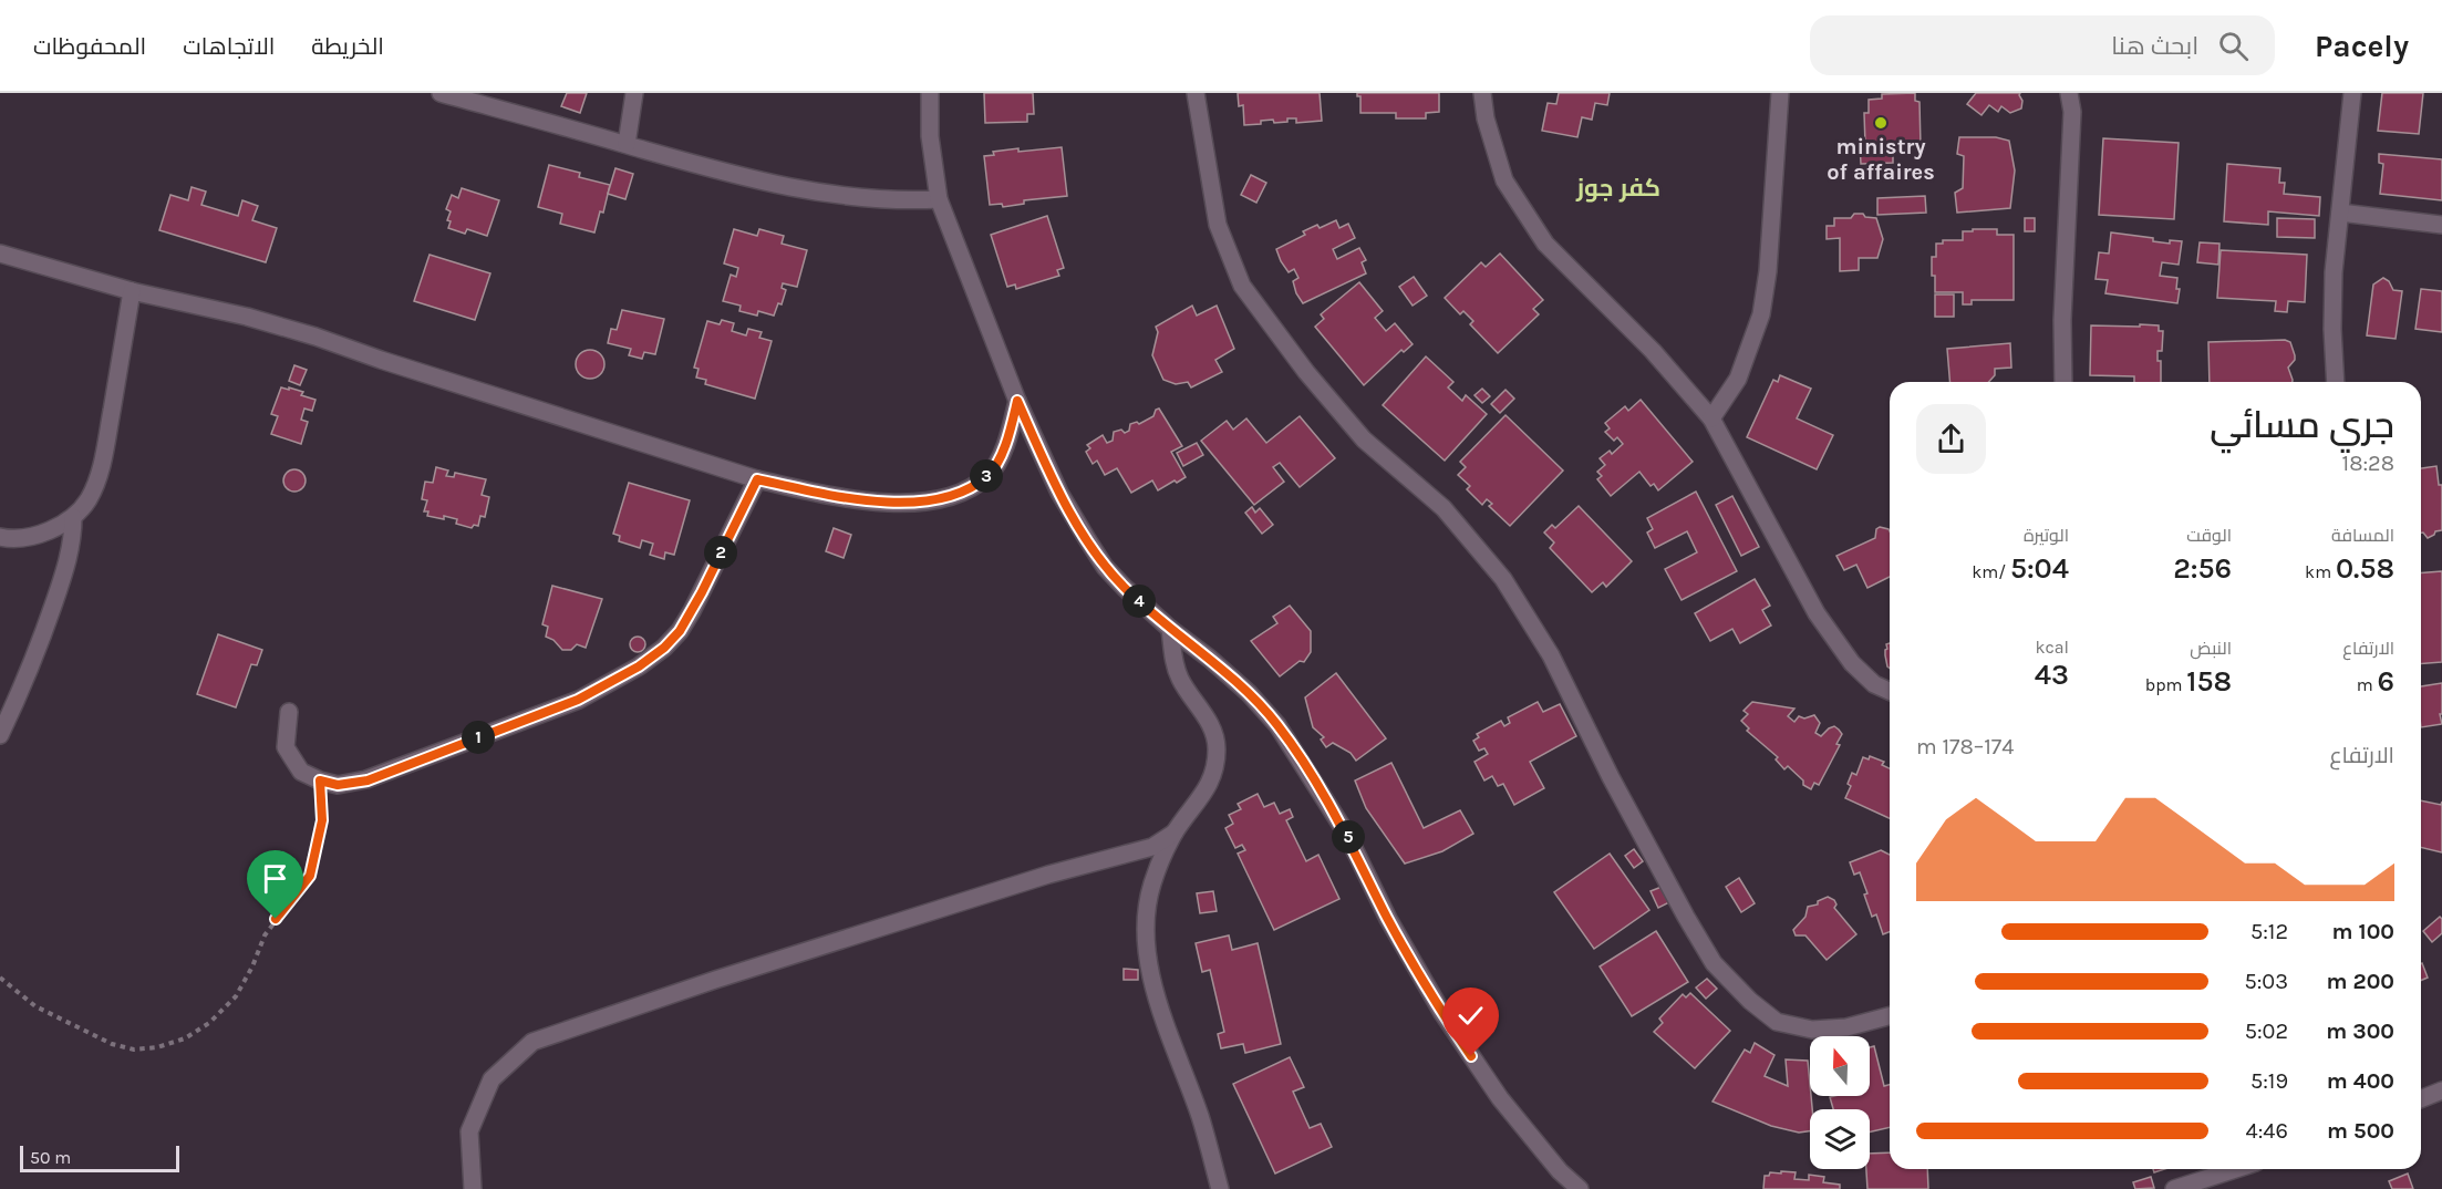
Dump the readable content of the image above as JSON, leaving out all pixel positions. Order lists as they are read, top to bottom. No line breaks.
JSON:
{"districts":["كفر جوز"],"places":["ministry of affaires"],"scale_bar":"50 m","north":"top","page":{"header":"Pacely","search":"ابحث هنا","nav":["الخريطة","الاتجاهات","المحفوظات"],"heading":["جري مسائي","18:28"],"pins":["3","2","4","1","5"],"stats":[["المسافة","0.58 km"],["الوقت","2:56"],["الوتيرة","5:04 /km"],["الارتفاع","6 m"],["النبض","158 bpm"],["kcal","43"]],"chart":["الارتفاع","174–178 m"],"list":[{"name":"100 m","note":"5:12"},{"name":"200 m","note":"5:03"},{"name":"300 m","note":"5:02"},{"name":"400 m","note":"5:19"},{"name":"500 m","note":"4:46"}],"scale":"50 m"}}
